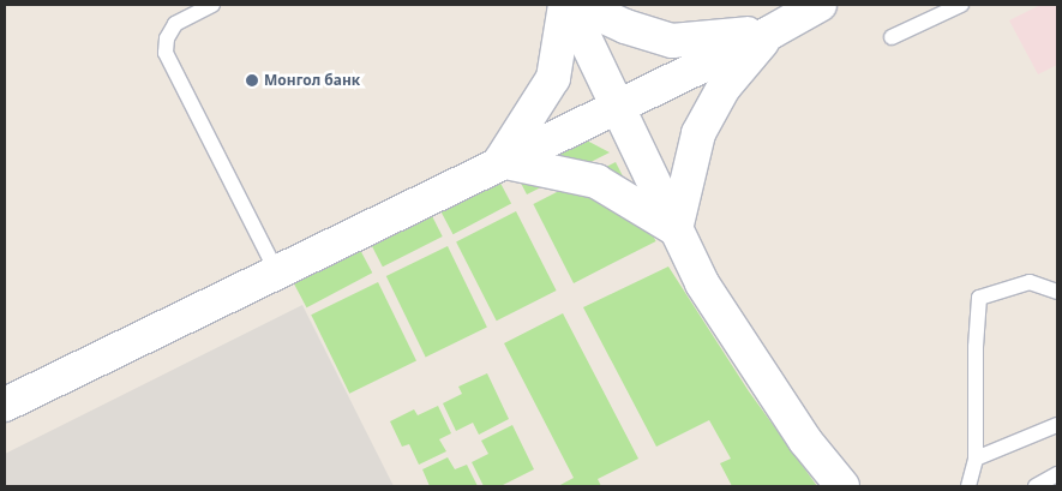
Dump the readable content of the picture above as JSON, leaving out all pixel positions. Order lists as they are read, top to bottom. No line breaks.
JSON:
{"places":["Монгол банк"]}
